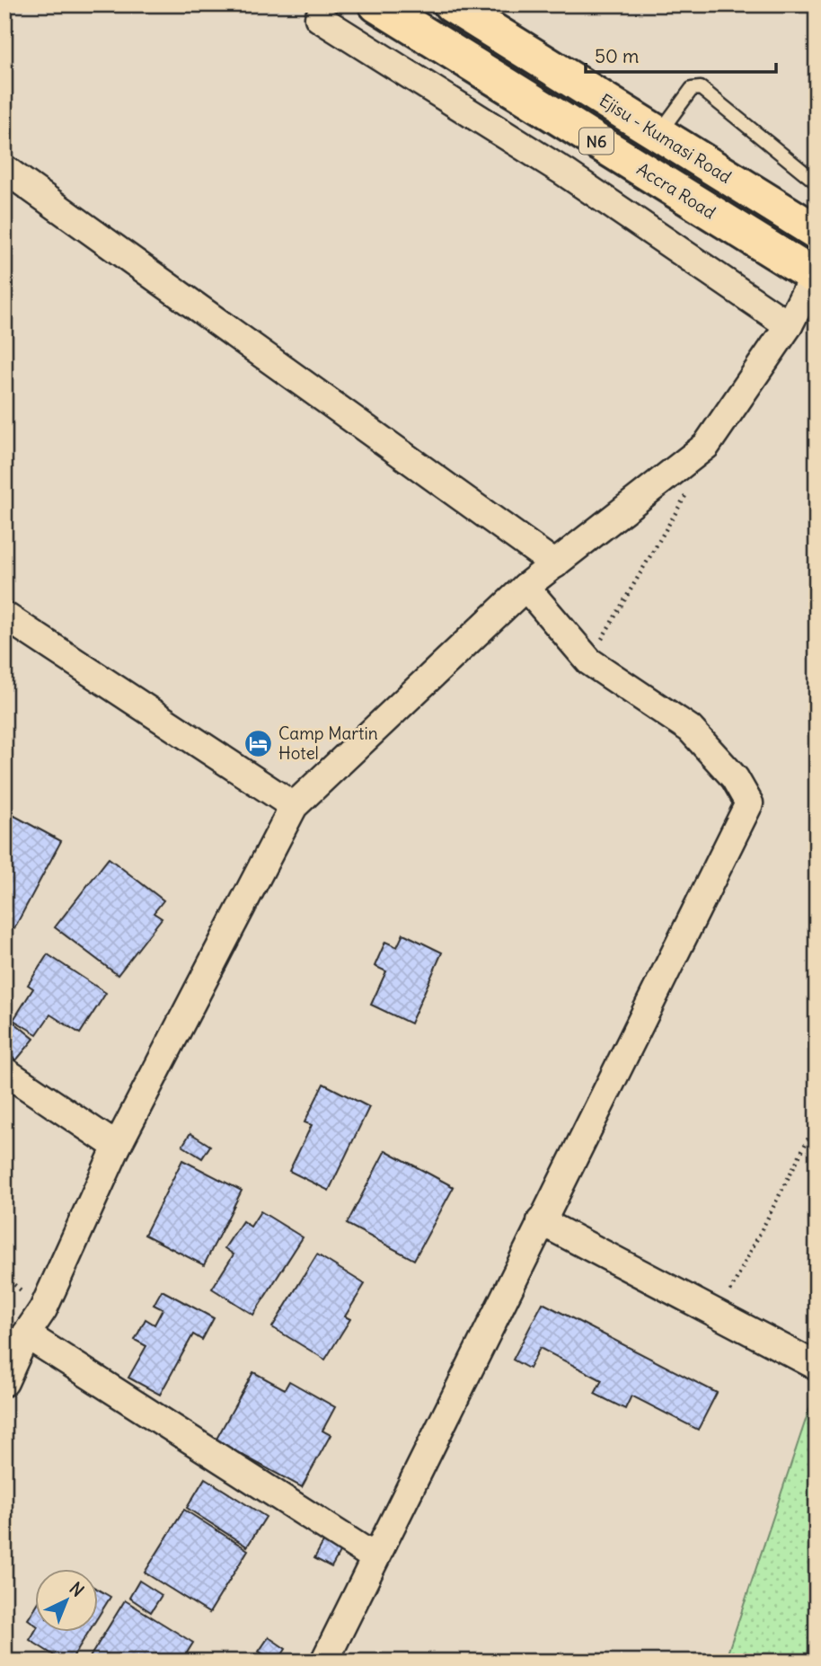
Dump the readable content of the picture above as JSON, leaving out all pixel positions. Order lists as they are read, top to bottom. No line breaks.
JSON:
{"streets":{"highway":["Ejisu - Kumasi Road","N6","Accra Road"]},"places":{"hotel":["Camp Martin Hotel"]},"scale_bar":"50 m","north":"top right"}
